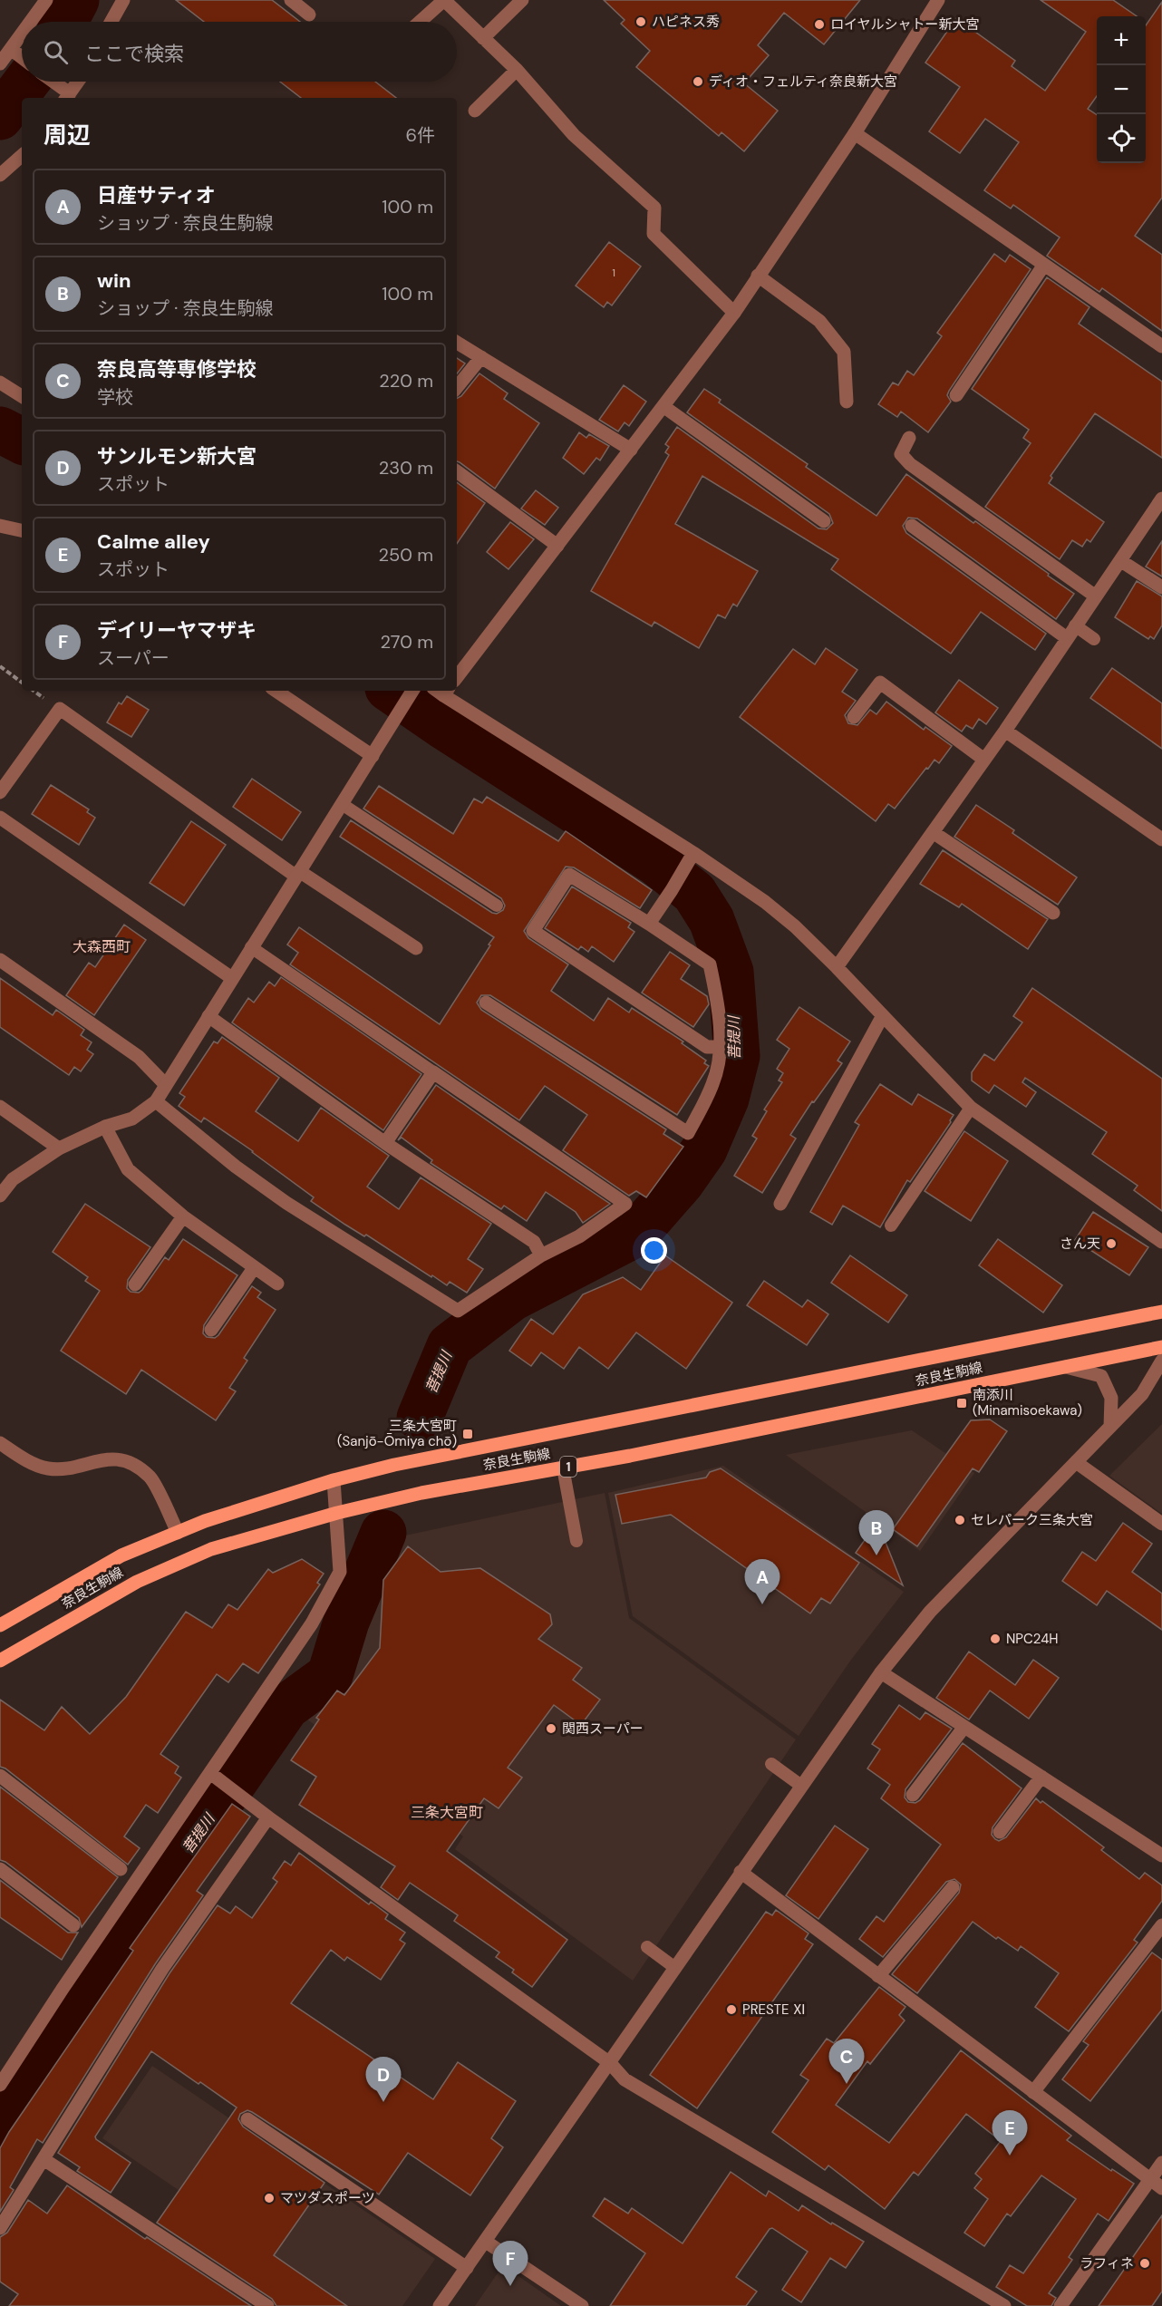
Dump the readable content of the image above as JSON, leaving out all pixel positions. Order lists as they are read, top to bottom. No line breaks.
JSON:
{"streets":{"main road":["奈良生駒線","1"]},"districts":["大森西町","三条大宮町"],"water":["菩提川"],"places":{"other":["ハピネス秀","ロイヤルシャトー新大宮","ディオ・フェルティ奈良新大宮","さん天","セレパーク三条大宮","NPC24H","関西スーパー","PRESTE Ⅺ","マツダスポーツ","ラフィネ"],"transit":["南添川 (Minamisoekawa)","三条大宮町 (Sanjō-Ōmiya chō)"]},"house_numbers":["1"],"page":{"map_buttons":["+","−"],"search":"ここで検索","heading":["周辺","6件"],"list":[{"mark":"A","name":"日産サティオ","note":"ショップ · 奈良生駒線","value":"100 m"},{"mark":"B","name":"win","note":"ショップ · 奈良生駒線","value":"100 m"},{"mark":"C","name":"奈良高等専修学校","note":"学校","value":"220 m"},{"mark":"D","name":"サンルモン新大宮","note":"スポット","value":"230 m"},{"mark":"E","name":"Calme alley","note":"スポット","value":"250 m"},{"mark":"F","name":"デイリーヤマザキ","note":"スーパー","value":"270 m"}],"pins":["B","A","C","D","E","F"]}}
